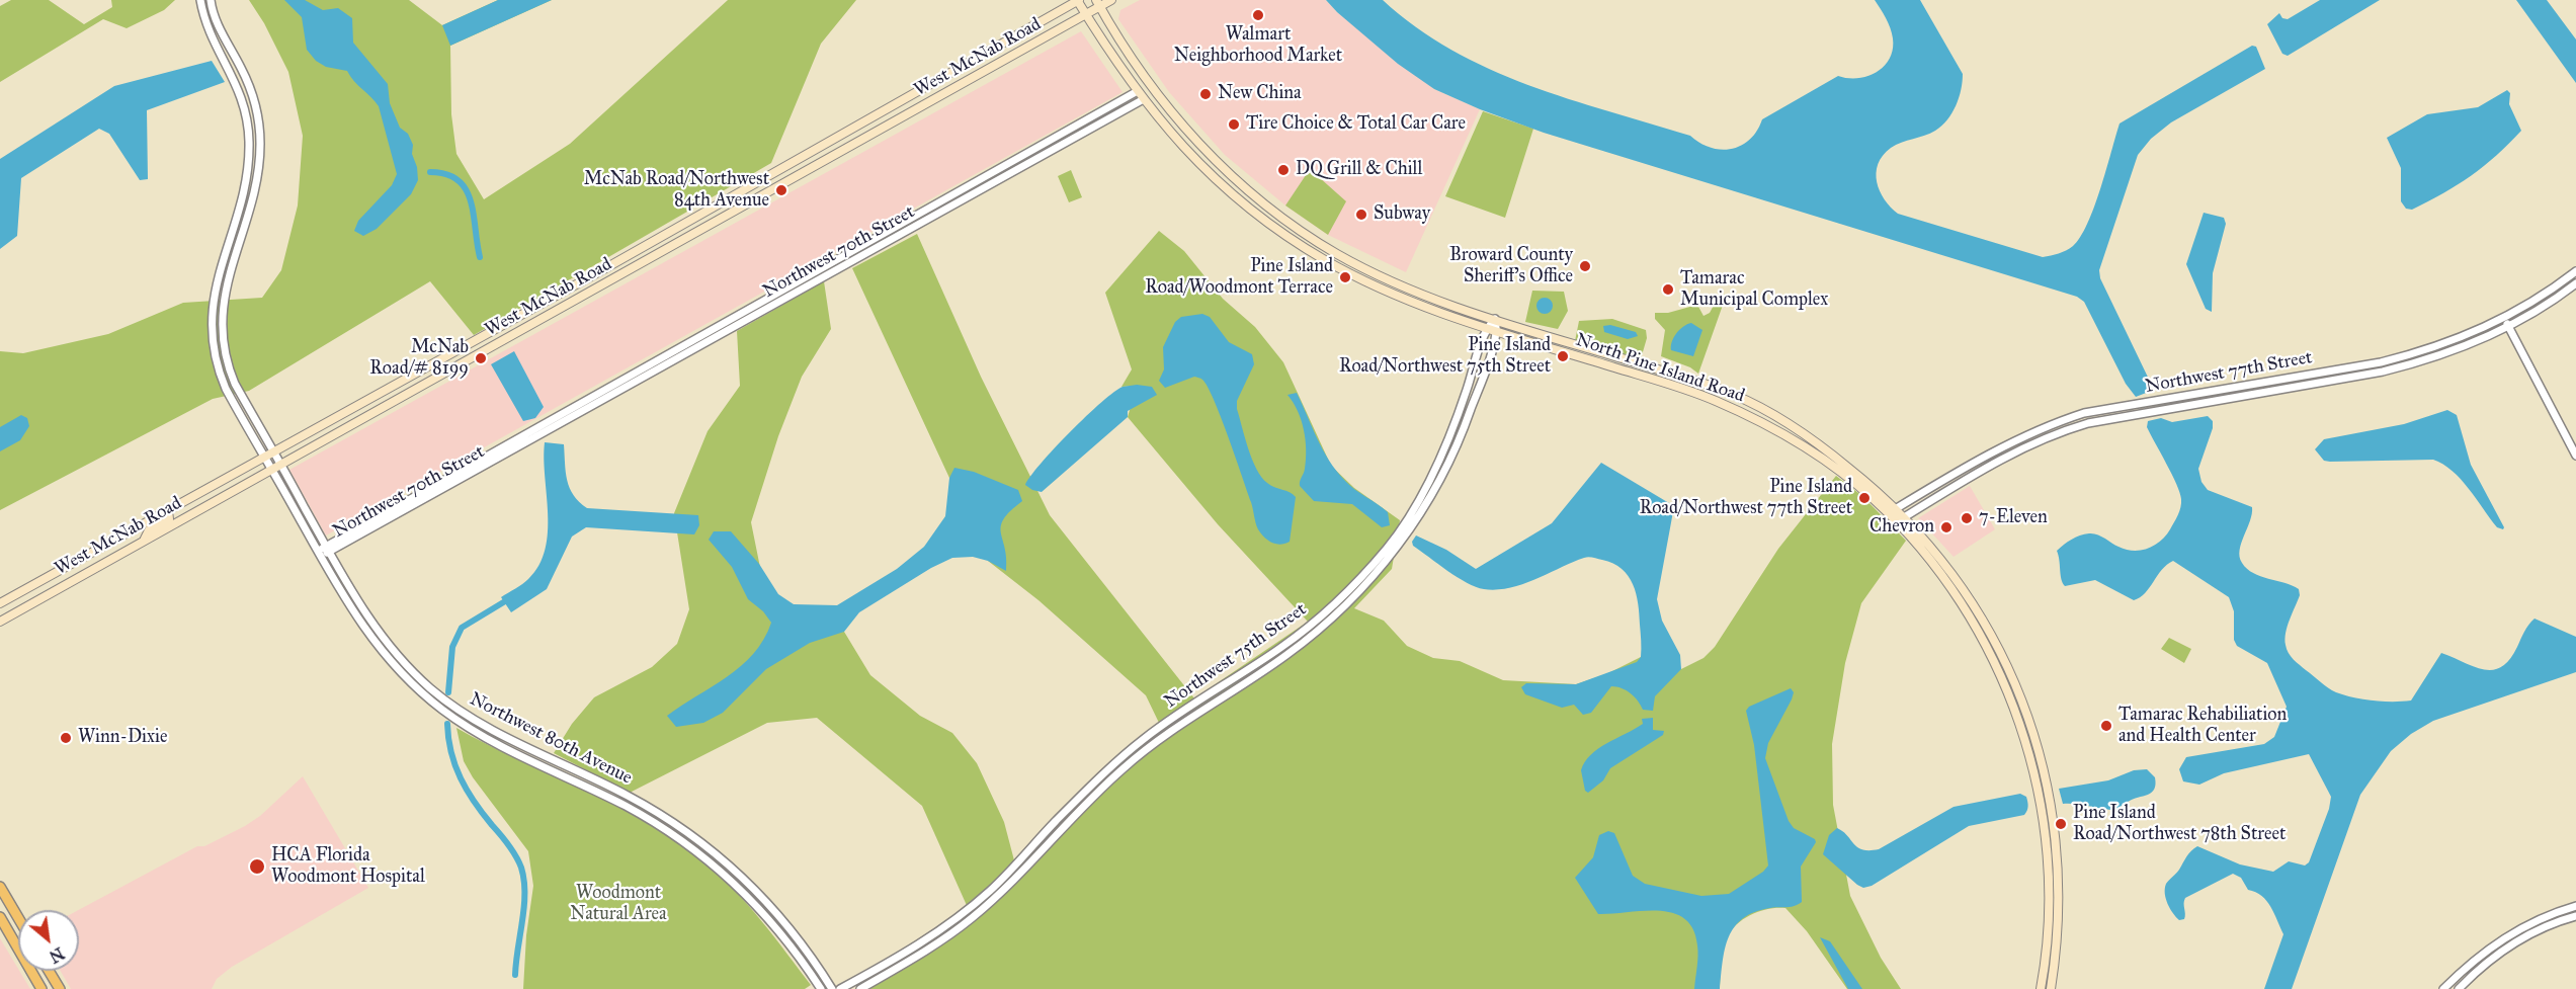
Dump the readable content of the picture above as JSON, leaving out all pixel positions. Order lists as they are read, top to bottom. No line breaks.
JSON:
{"streets":{"main road":["West McNab Road","North Pine Island Road"],"street":["Northwest 70th Street","Northwest 77th Street","Northwest 75th Street","Northwest 80th Avenue"]},"crossings":[["West McNab Road","North Pine Island Road"],["West McNab Road","Northwest 80th Avenue"],["Northwest 70th Street","North Pine Island Road"],["Northwest 70th Street","Northwest 80th Avenue"],["North Pine Island Road","Northwest 77th Street"],["North Pine Island Road","Northwest 75th Street"]],"parks":["Woodmont Natural Area"],"places":["Walmart Neighborhood Market","New China","Tire Choice & Total Car Care","DQ Grill & Chill","McNab Road/Northwest 84th Avenue","Subway","Broward County Sheriff's Office","Pine Island Road/Woodmont Terrace","Tamarac Municipal Complex","Pine Island Road/Northwest 75th Street","McNab Road/# 8199","Pine Island Road/Northwest 77th Street","7-Eleven","Chevron","Tamarac Rehabiliation and Health Center","Winn-Dixie","Pine Island Road/Northwest 78th Street","HCA Florida Woodmont Hospital"],"north":"bottom right"}
